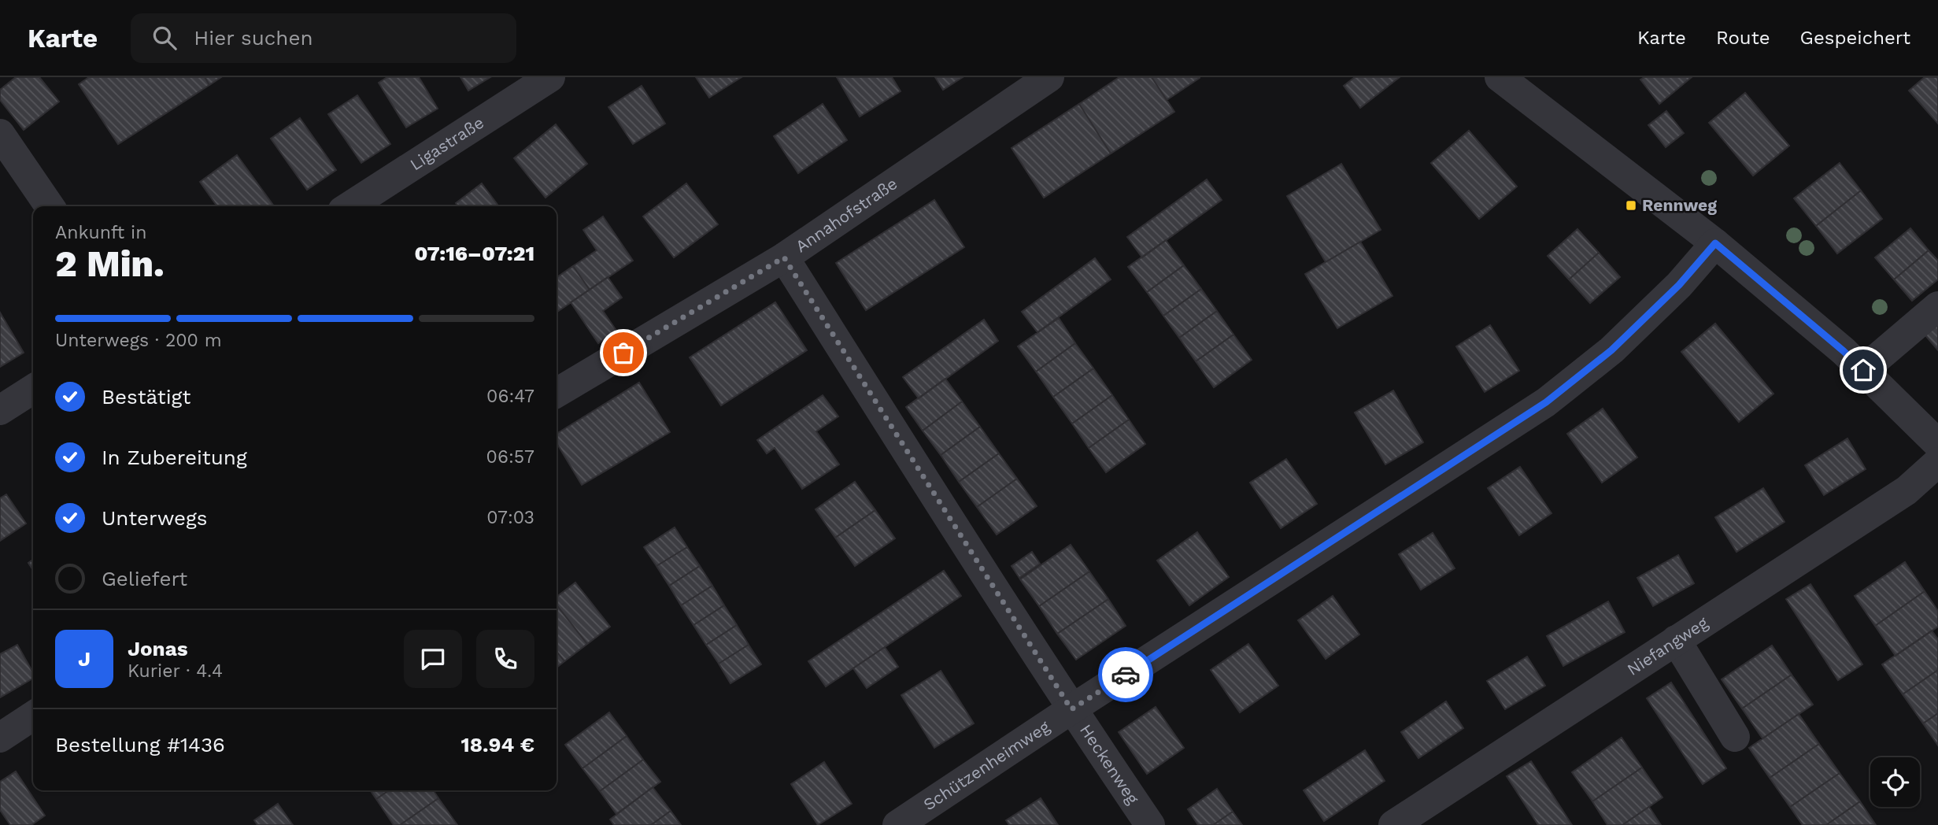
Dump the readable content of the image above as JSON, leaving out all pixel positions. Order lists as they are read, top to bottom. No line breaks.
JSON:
{"streets":{"street":["Ligastraße","Annahofstraße","Niefangweg","Heckenweg","Schützenheimweg"]},"crossings":[["Annahofstraße","Heckenweg"],["Heckenweg","Schützenheimweg"]],"places":{"transit":["Rennweg"]},"page":{"header":"Karte","search":"Hier suchen","nav":["Karte","Route","Gespeichert"],"heading":["2 Min.","Ankunft in","07:16–07:21"],"panel":["Jonas","Kurier · 4.4","Bestellung #1436","18.94 €"],"bar":"Unterwegs · 200 m","list":[["Bestätigt","06:47"],["In Zubereitung","06:57"],["Unterwegs","07:03"],"Geliefert"],"round":"J"}}
